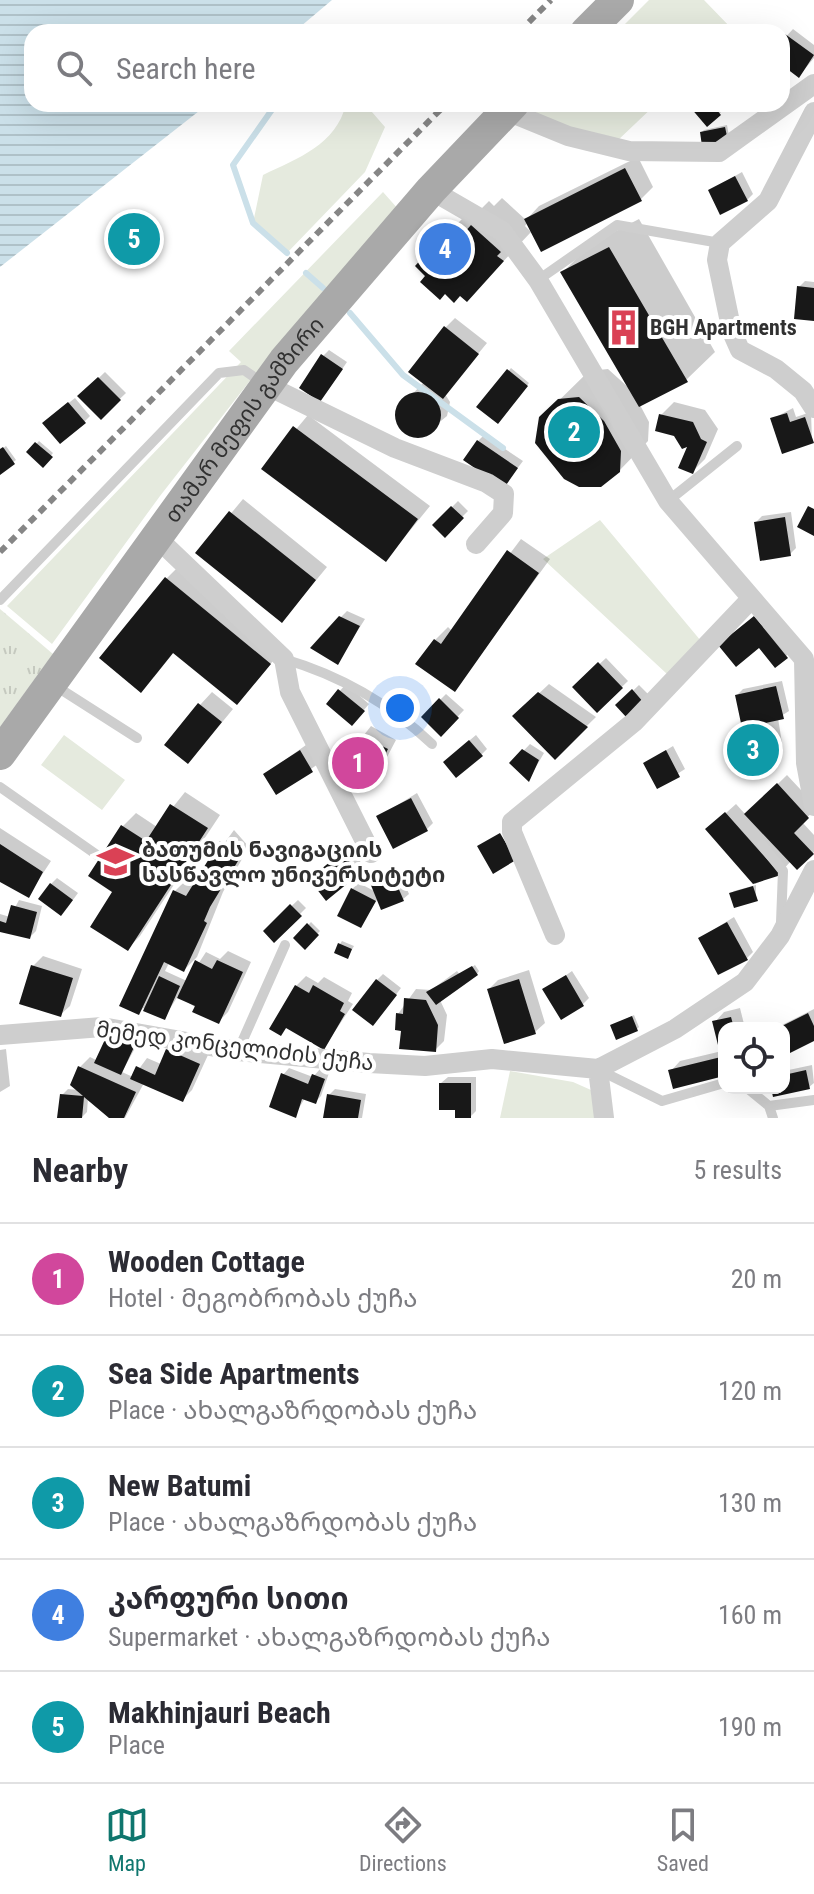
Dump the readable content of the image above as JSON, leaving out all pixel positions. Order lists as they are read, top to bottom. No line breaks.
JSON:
{"streets":{"main road":["თამარ მეფის გამზირი"],"street":["მემედ კონცელიძის ქუჩა"]},"places":{"building":["BGH Apartments"],"school or university":["ბათუმის ნავიგაციის სასწავლო უნივერსიტეტი"]},"page":{"search":"Search here","pins":["5","4","2","3","1"],"heading":["Nearby","5 results"],"list":[{"mark":"1","name":"Wooden Cottage","note":"Hotel · მეგობრობას ქუჩა","value":"20 m"},{"mark":"2","name":"Sea Side Apartments","note":"Place · ახალგაზრდობას ქუჩა","value":"120 m"},{"mark":"3","name":"New Batumi","note":"Place · ახალგაზრდობას ქუჩა","value":"130 m"},{"mark":"4","name":"კარფური სითი","note":"Supermarket · ახალგაზრდობას ქუჩა","value":"160 m"},{"mark":"5","name":"Makhinjauri Beach","note":"Place","value":"190 m"}],"nav":["Map","Directions","Saved"]}}
